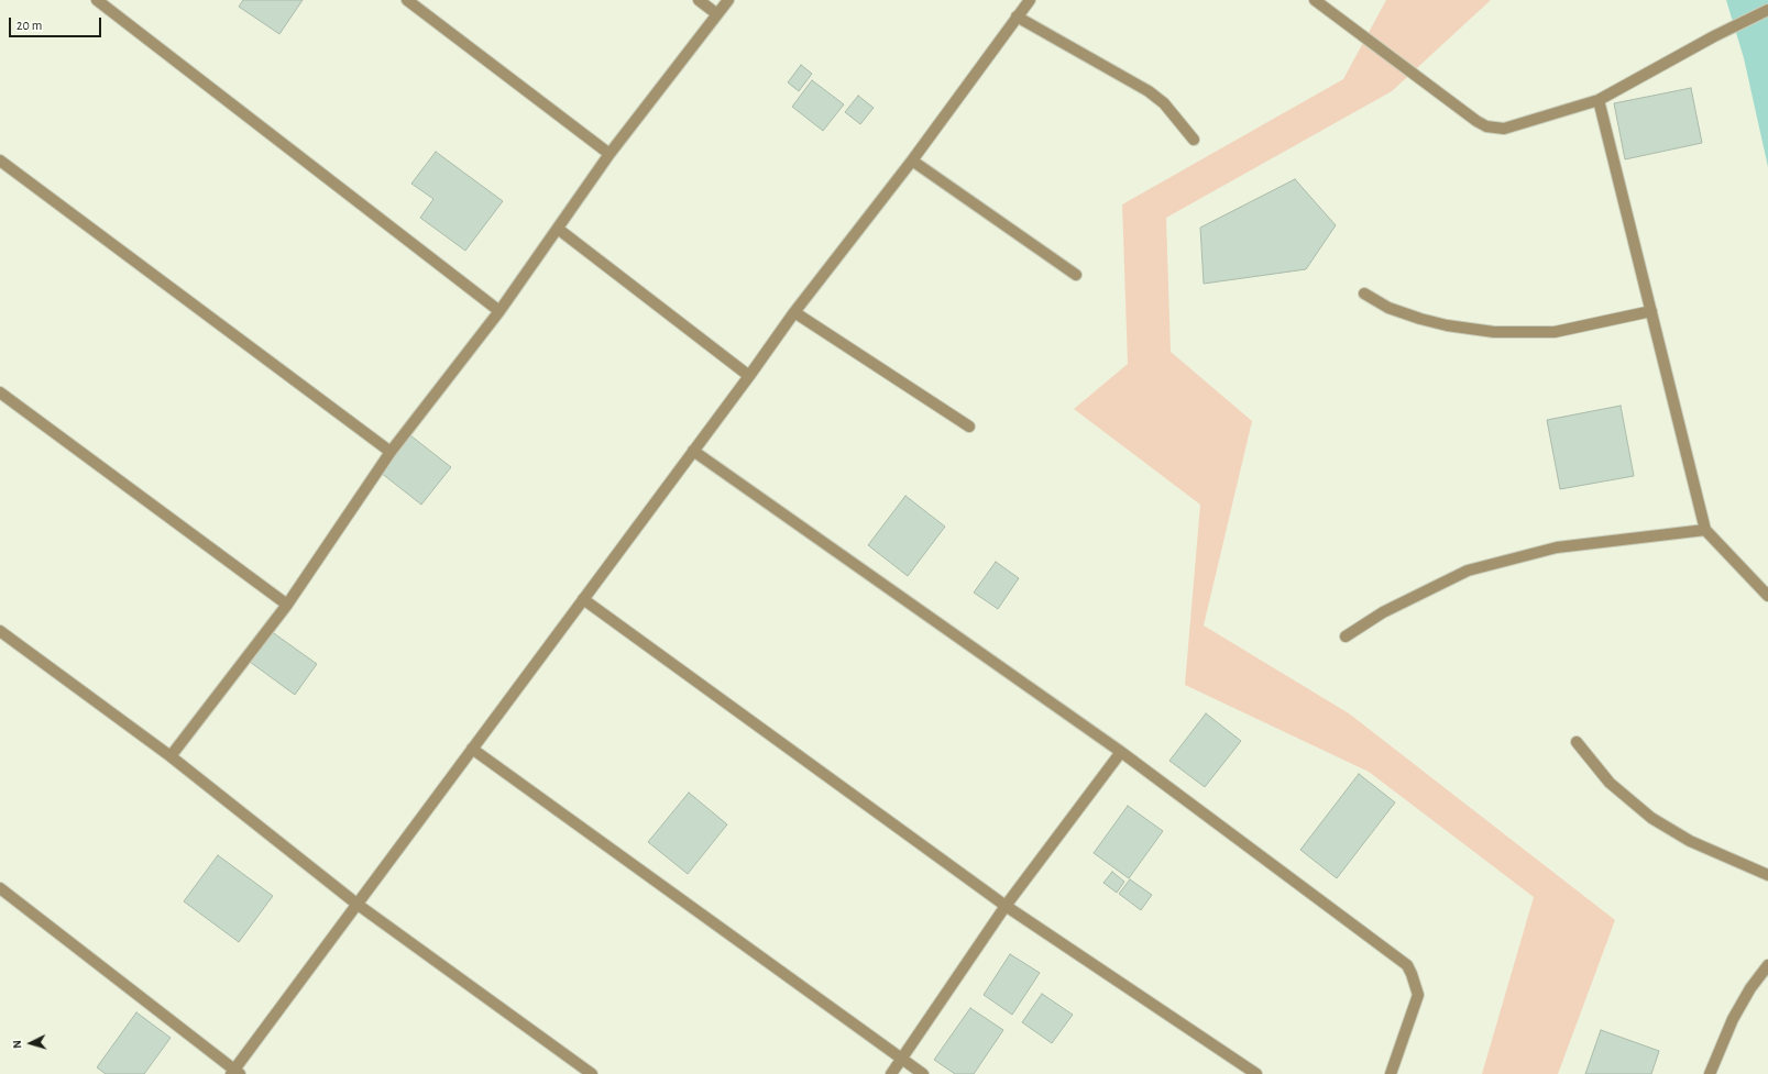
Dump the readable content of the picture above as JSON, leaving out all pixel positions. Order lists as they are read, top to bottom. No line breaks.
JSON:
{"scale_bar":"20 m","north":"left"}
